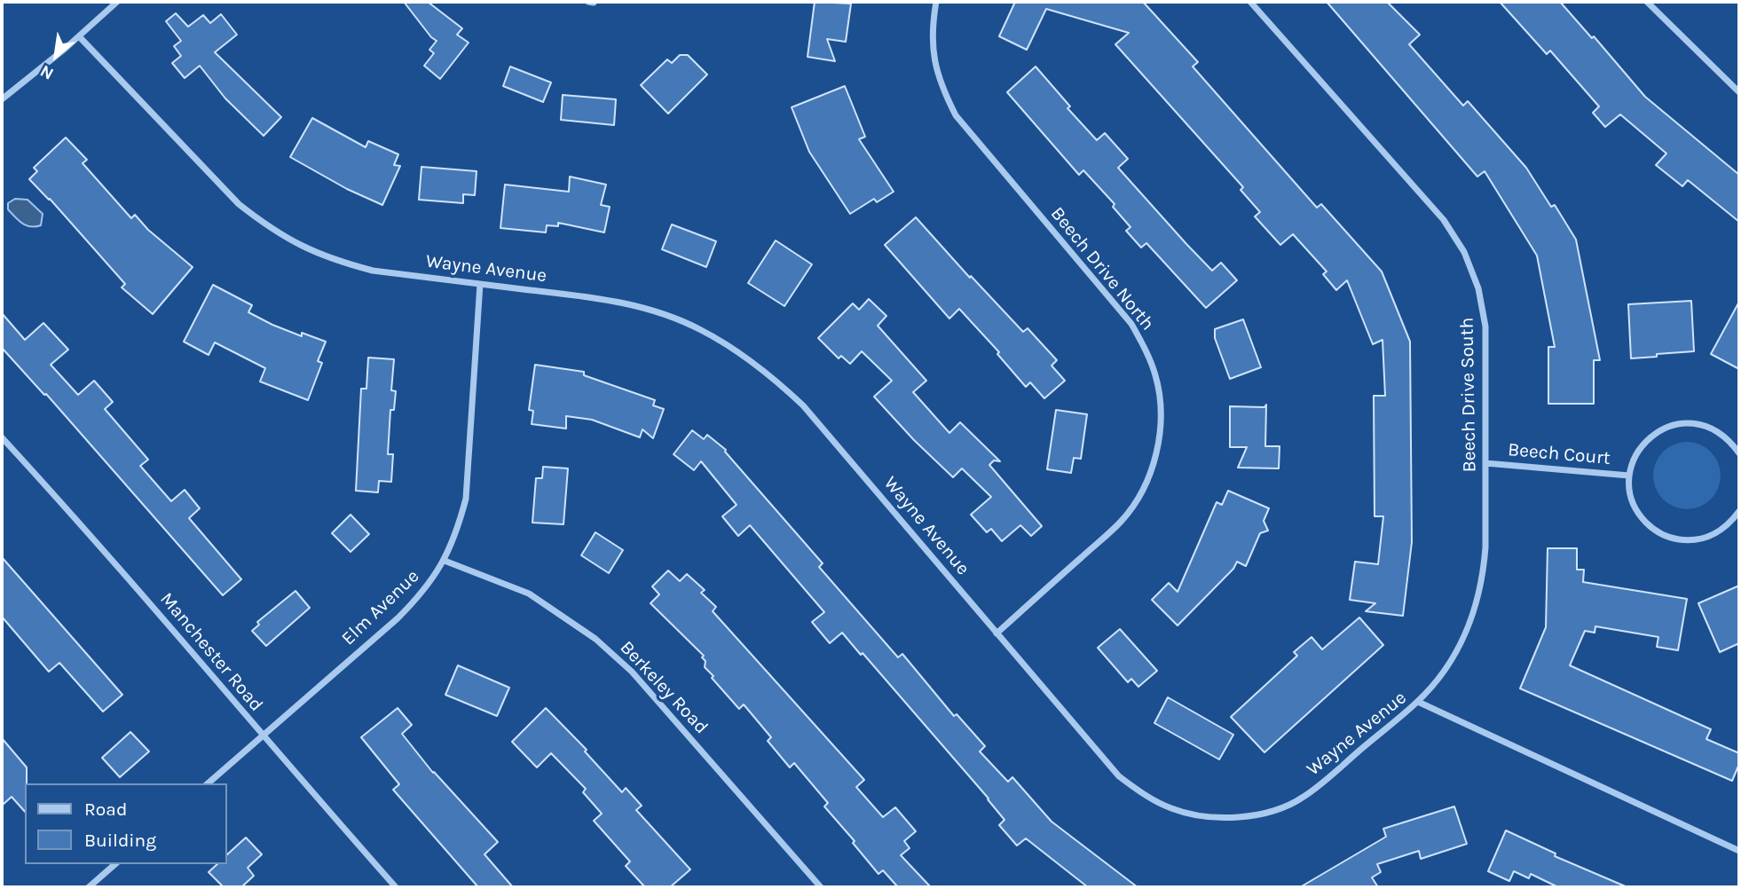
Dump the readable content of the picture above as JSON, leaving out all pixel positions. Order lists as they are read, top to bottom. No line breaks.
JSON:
{"streets":{"street":["Wayne Avenue","Beech Drive North","Beech Drive South","Beech Court","Elm Avenue","Manchester Road","Berkeley Road"]},"crossings":[["Wayne Avenue","Beech Drive North"],["Wayne Avenue","Beech Drive South"],["Wayne Avenue","Elm Avenue"],["Beech Drive South","Beech Court"],["Elm Avenue","Manchester Road"],["Elm Avenue","Berkeley Road"]],"legend":["Road","Building"],"north":"bottom left"}
